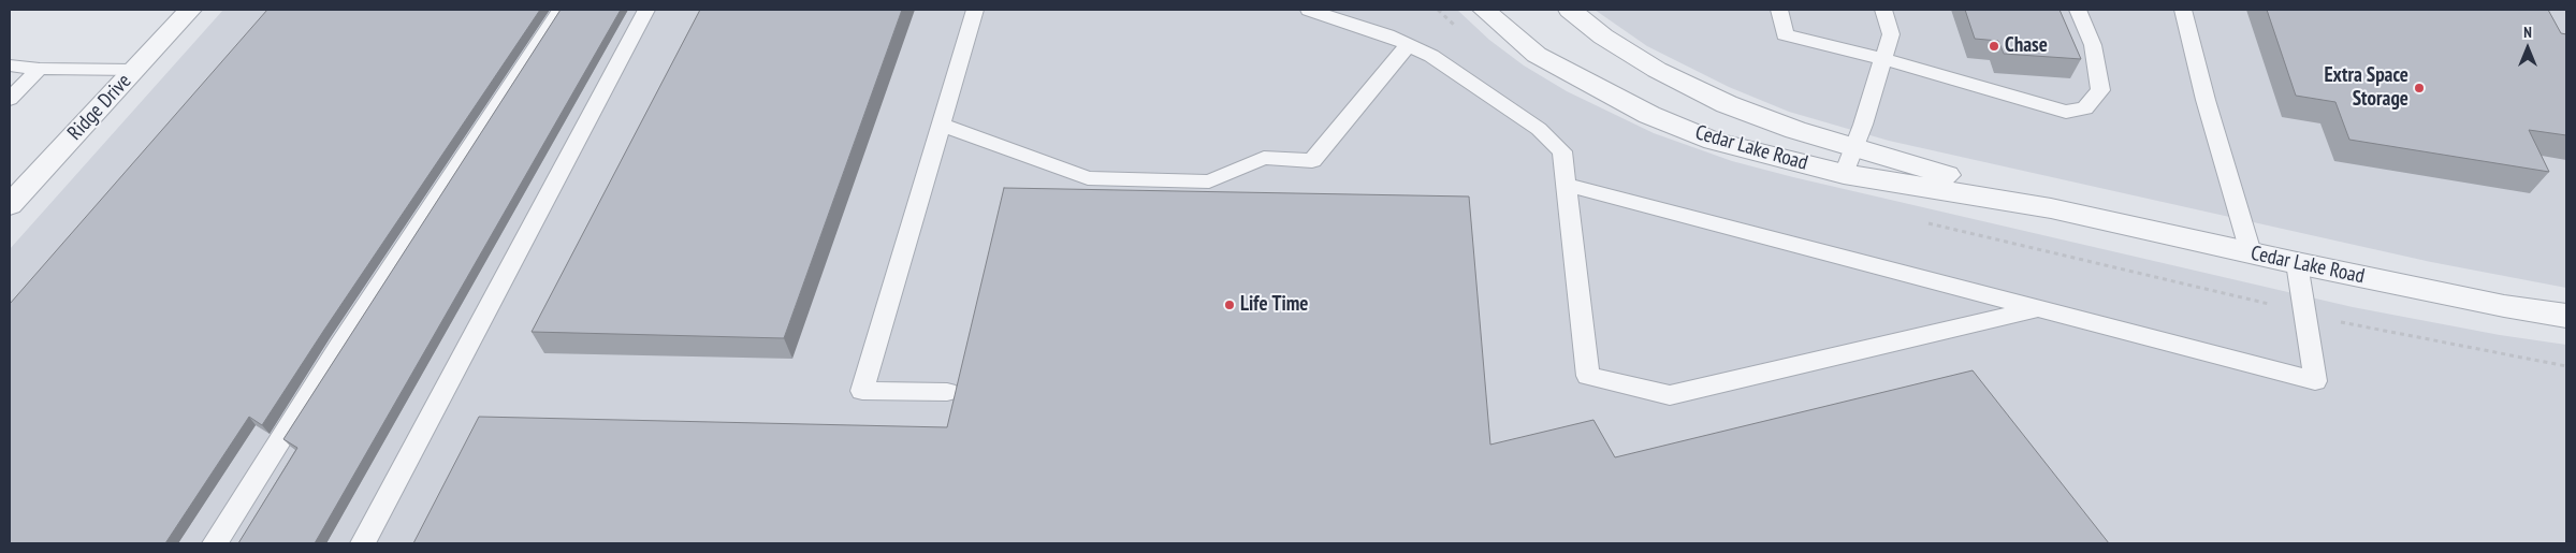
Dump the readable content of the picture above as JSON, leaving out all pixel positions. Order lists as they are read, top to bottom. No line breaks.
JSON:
{"streets":{"street":["Ridge Drive","Cedar Lake Road"]},"places":["Chase","Extra Space Storage","Life Time"],"north":"top"}
